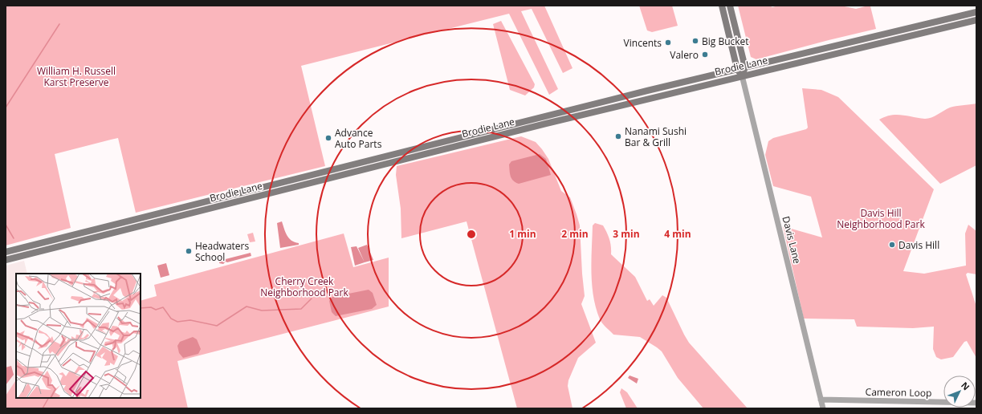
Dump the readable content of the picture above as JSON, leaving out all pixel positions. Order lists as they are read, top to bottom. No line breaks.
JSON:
{"streets":{"main road":["Brodie Lane","Davis Lane"],"street":["Cameron Loop"]},"crossings":[["Brodie Lane","Davis Lane"],["Davis Lane","Cameron Loop"]],"parks":["William H. Russell Karst Preserve","Davis Hill Neighborhood Park","Cherry Creek Neighborhood Park"],"places":["Big Bucket","Vincents","Valero","Nanami Sushi Bar & Grill","Advance Auto Parts","Davis Hill","Headwaters School"],"north":"top right","rings":["1 min","2 min","3 min","4 min"]}
